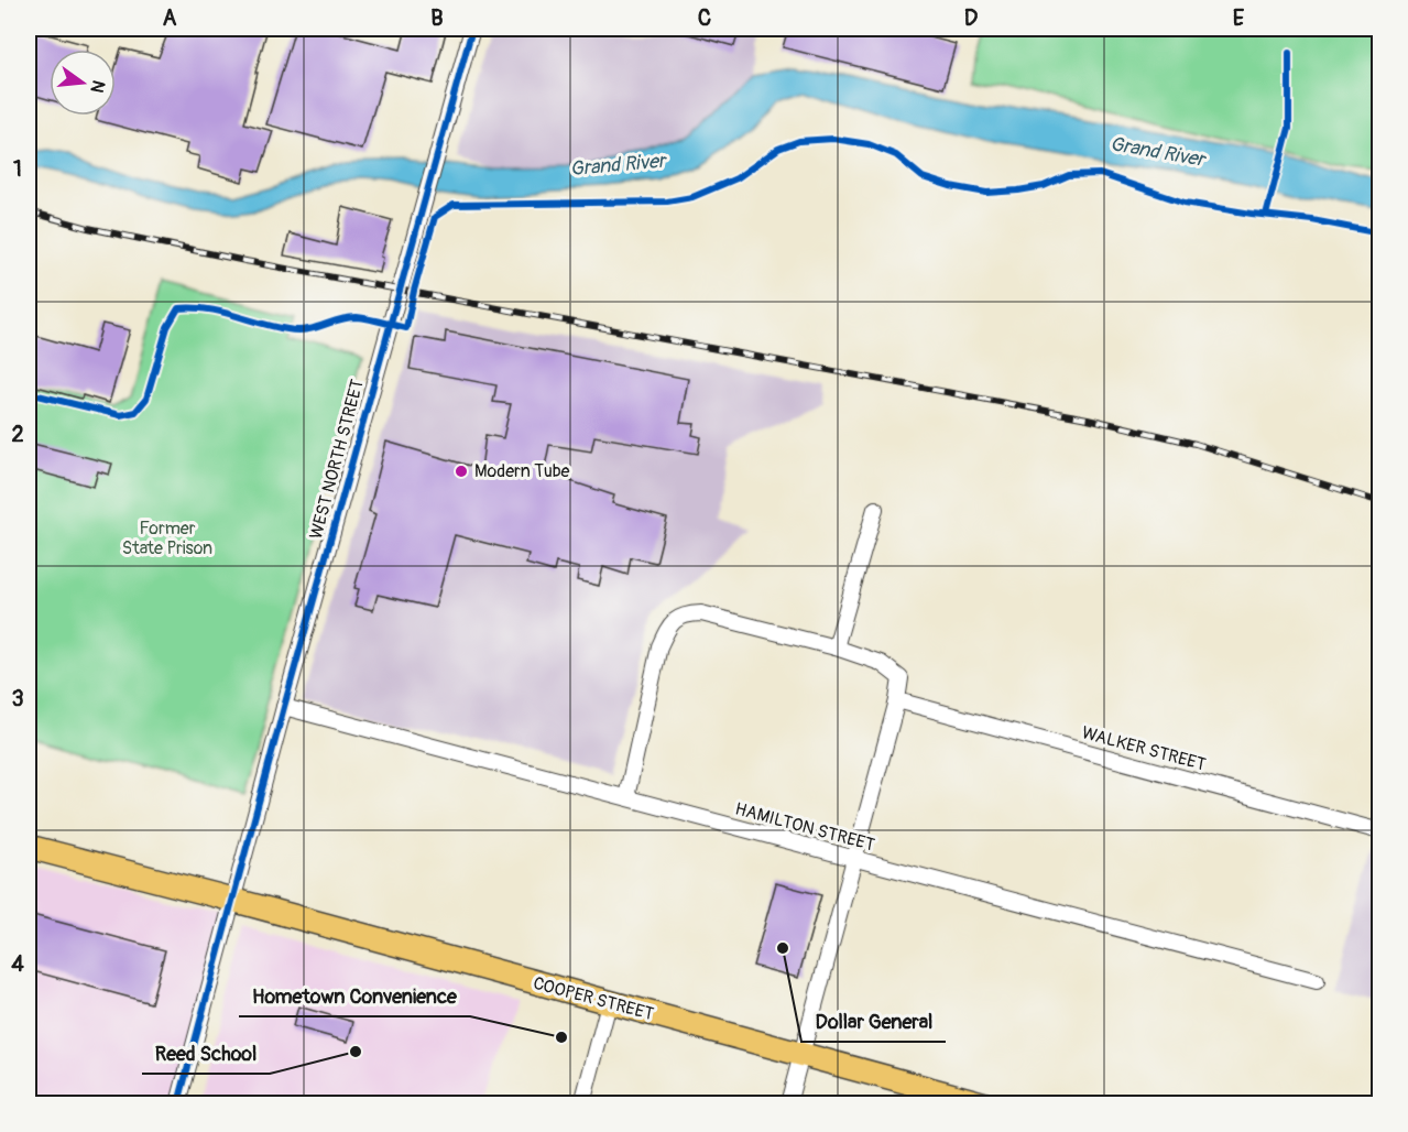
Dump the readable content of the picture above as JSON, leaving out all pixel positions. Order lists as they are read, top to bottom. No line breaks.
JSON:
{"streets":{"main road":["COOPER STREET"],"street":["WEST NORTH STREET","WALKER STREET","HAMILTON STREET"]},"crossings":[["WEST NORTH STREET","HAMILTON STREET"],["WEST NORTH STREET","COOPER STREET"]],"water":["Grand River"],"parks":["Former State Prison"],"places":["Modern Tube","Dollar General","Hometown Convenience","Reed School"],"north":"right","grid":{"columns":["A","B","C","D","E"],"rows":["1","2","3","4"]}}
